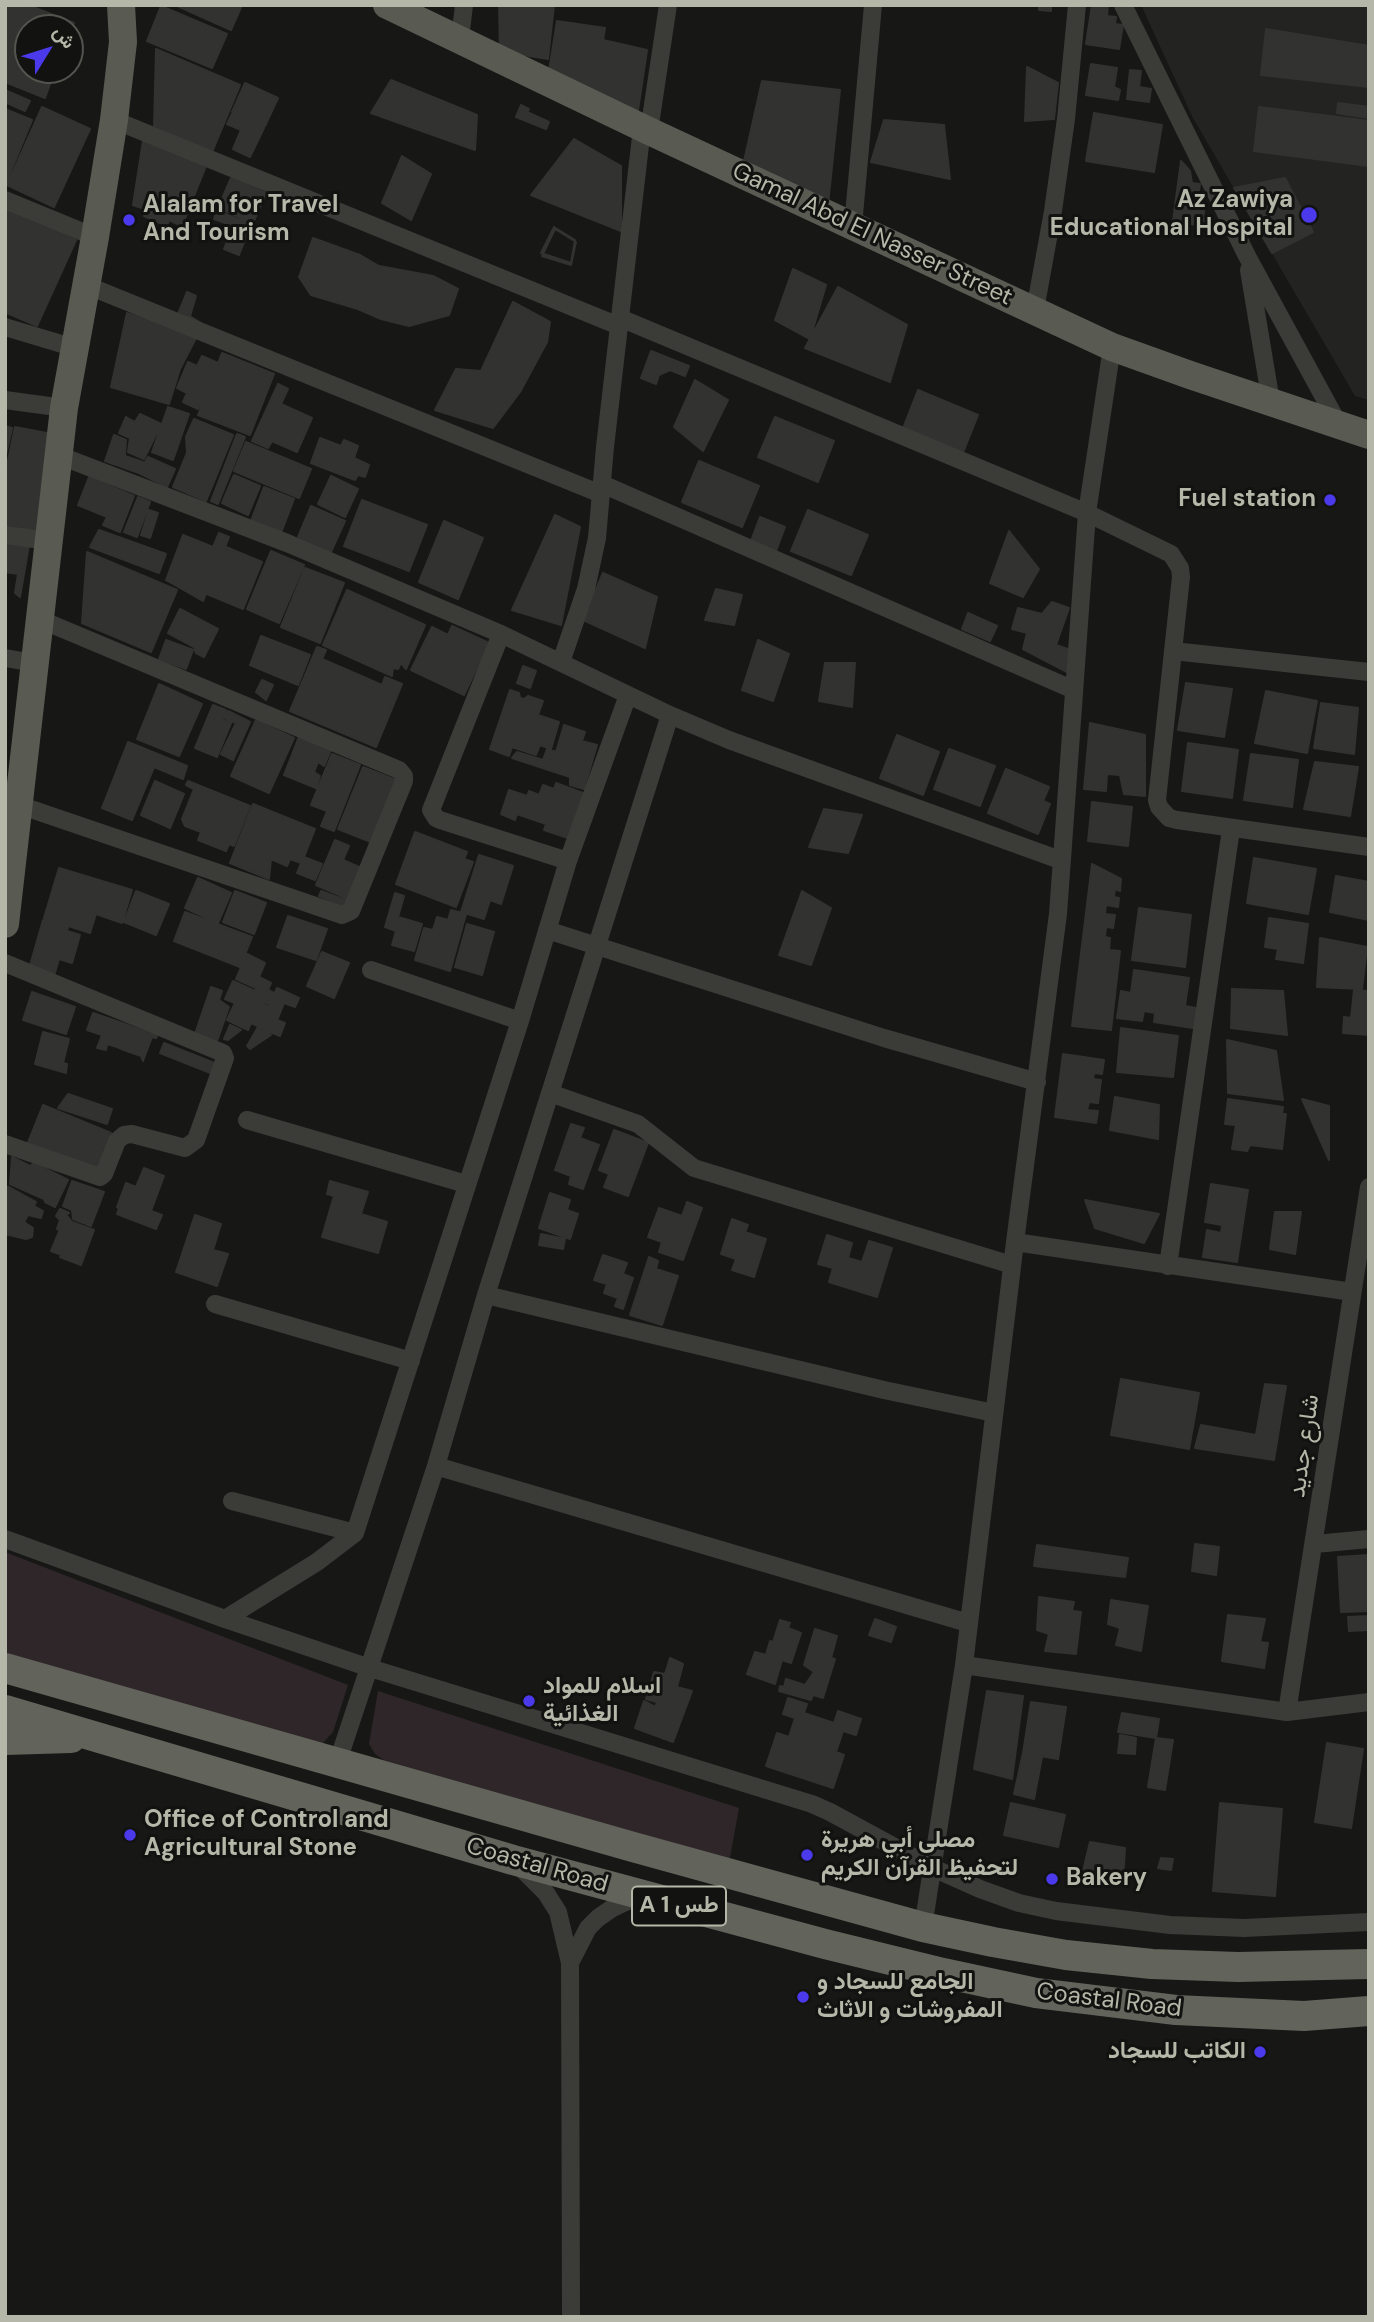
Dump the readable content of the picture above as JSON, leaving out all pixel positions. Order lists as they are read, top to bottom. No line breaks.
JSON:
{"streets":{"highway":["Coastal Road","A 1 طس"],"main road":["Gamal Abd El Nasser Street"],"street":["شارع جديد"]},"places":["Az Zawiya Educational Hospital","Alalam for Travel And Tourism","Fuel station","اسلام للمواد الغذائية","Office of Control and Agricultural Stone","مصلى أبي هريرة لتحفيظ القرآن الكريم","Bakery","الجامع للسجاد و المفروشات و الاثاث","الكاتب للسجاد"],"north":"top right"}
